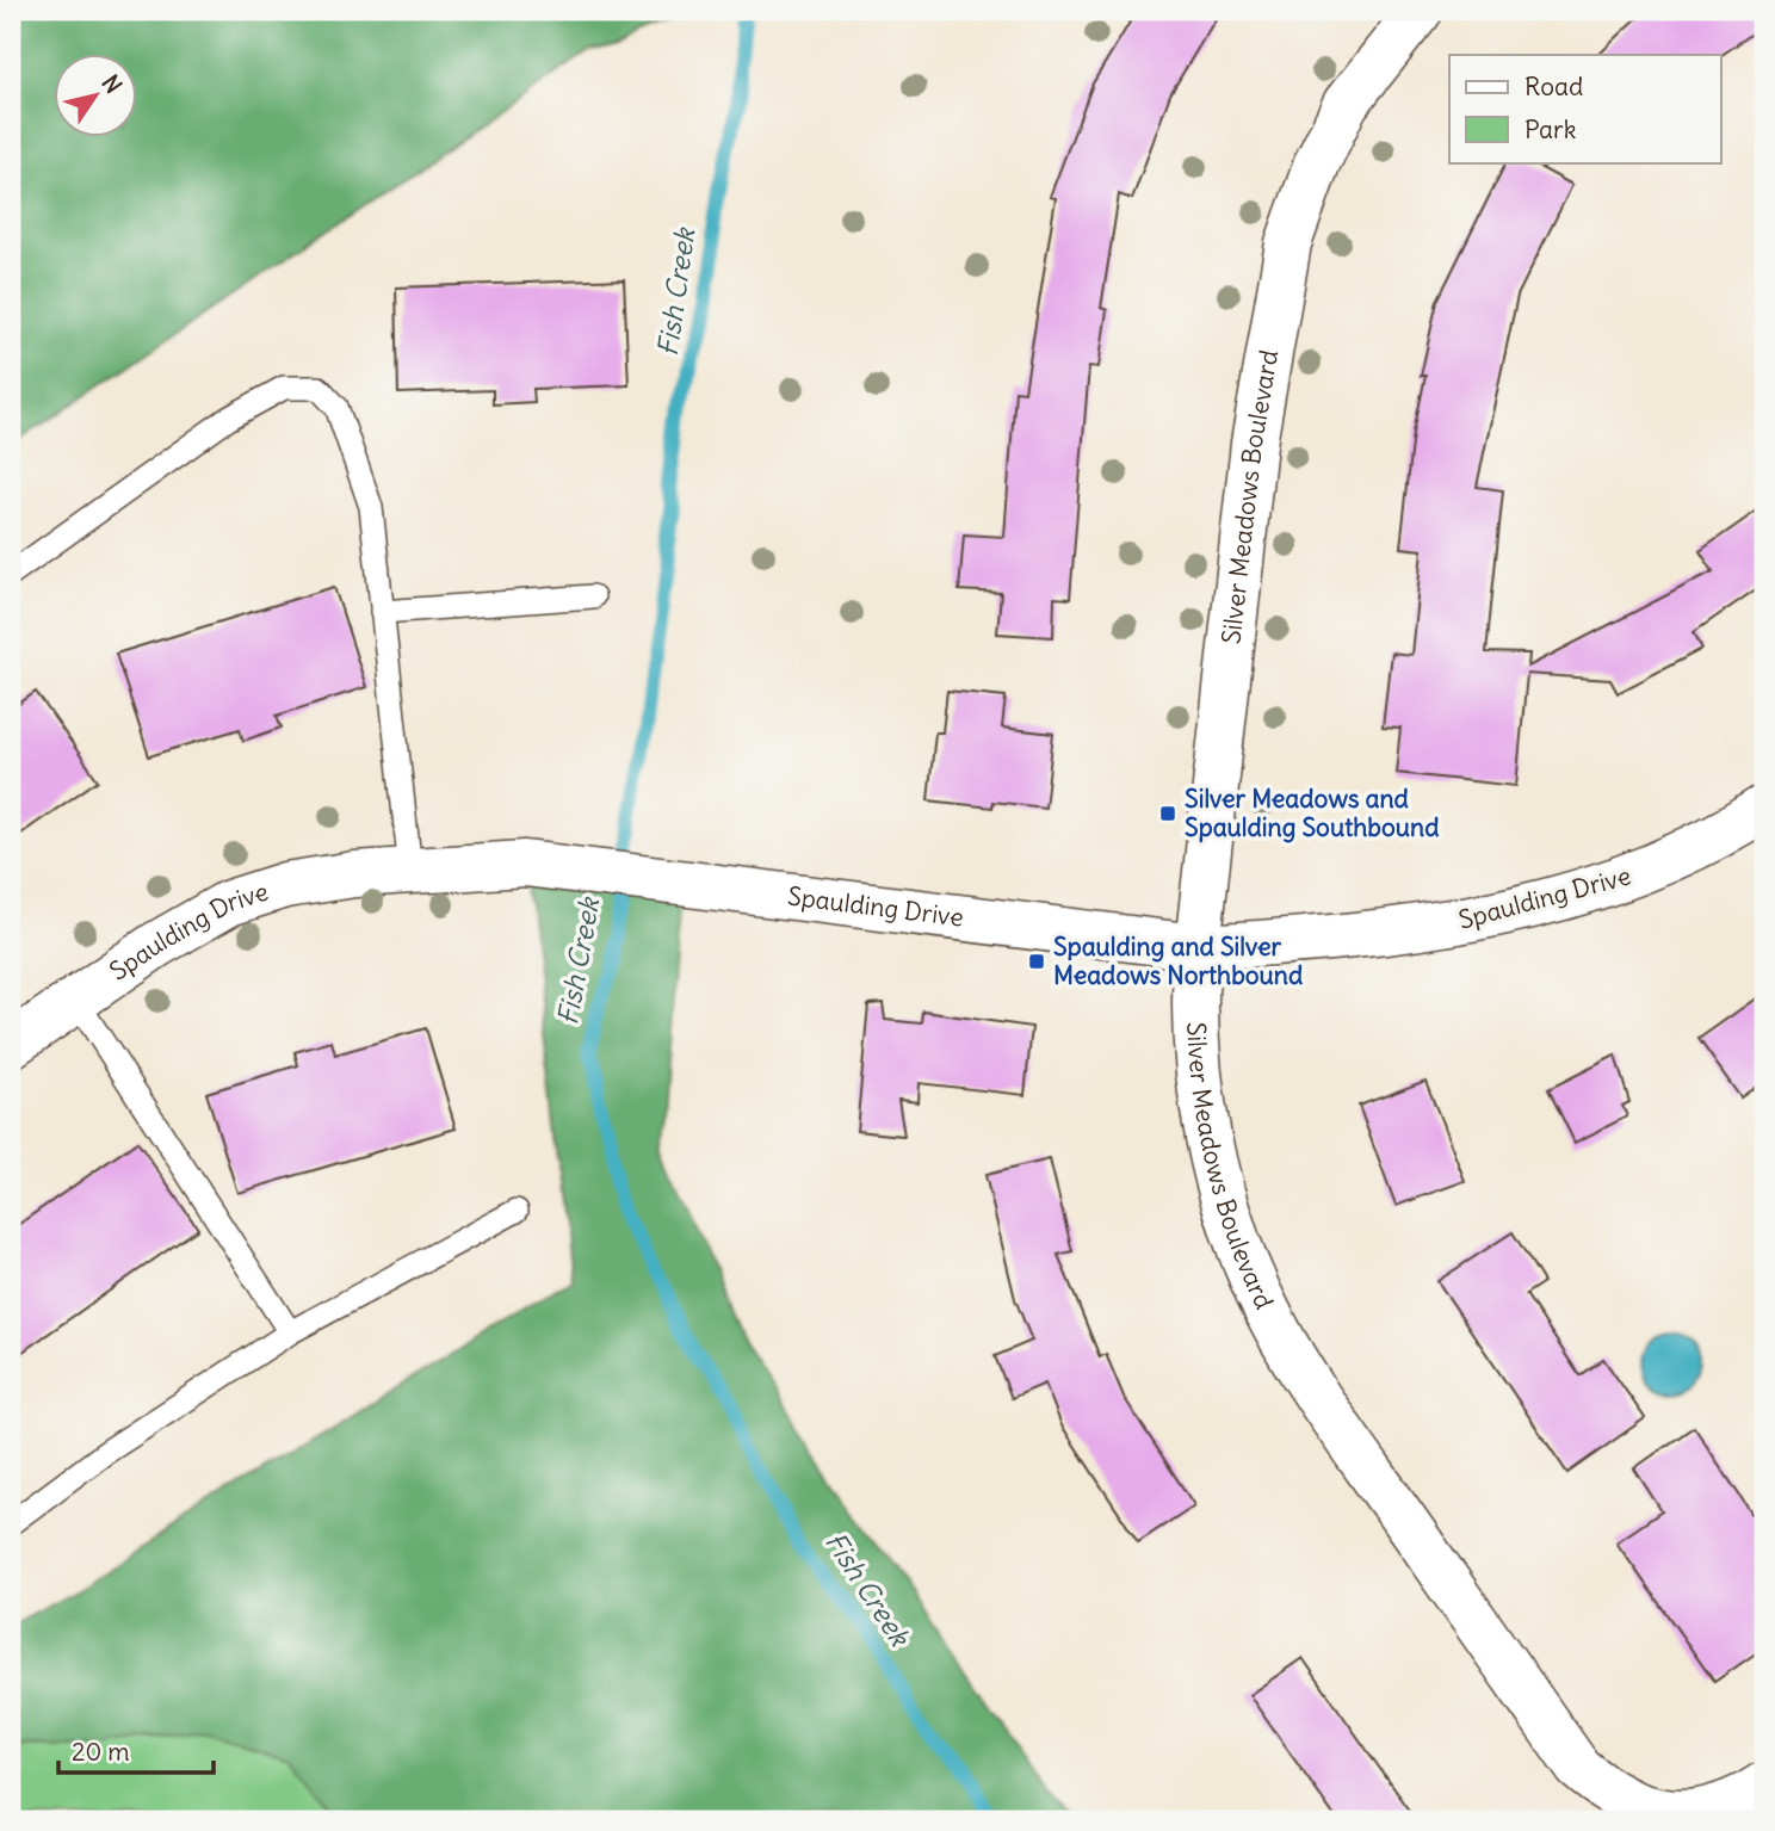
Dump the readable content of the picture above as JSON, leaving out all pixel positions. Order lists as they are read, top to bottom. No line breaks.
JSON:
{"streets":{"street":["Silver Meadows Boulevard","Spaulding Drive"]},"crossings":[["Silver Meadows Boulevard","Spaulding Drive"]],"water":["Fish Creek"],"places":{"transit":["Silver Meadows and Spaulding Southbound","Spaulding and Silver Meadows Northbound"]},"legend":["Road","Park"],"scale_bar":"20 m","north":"top right"}
